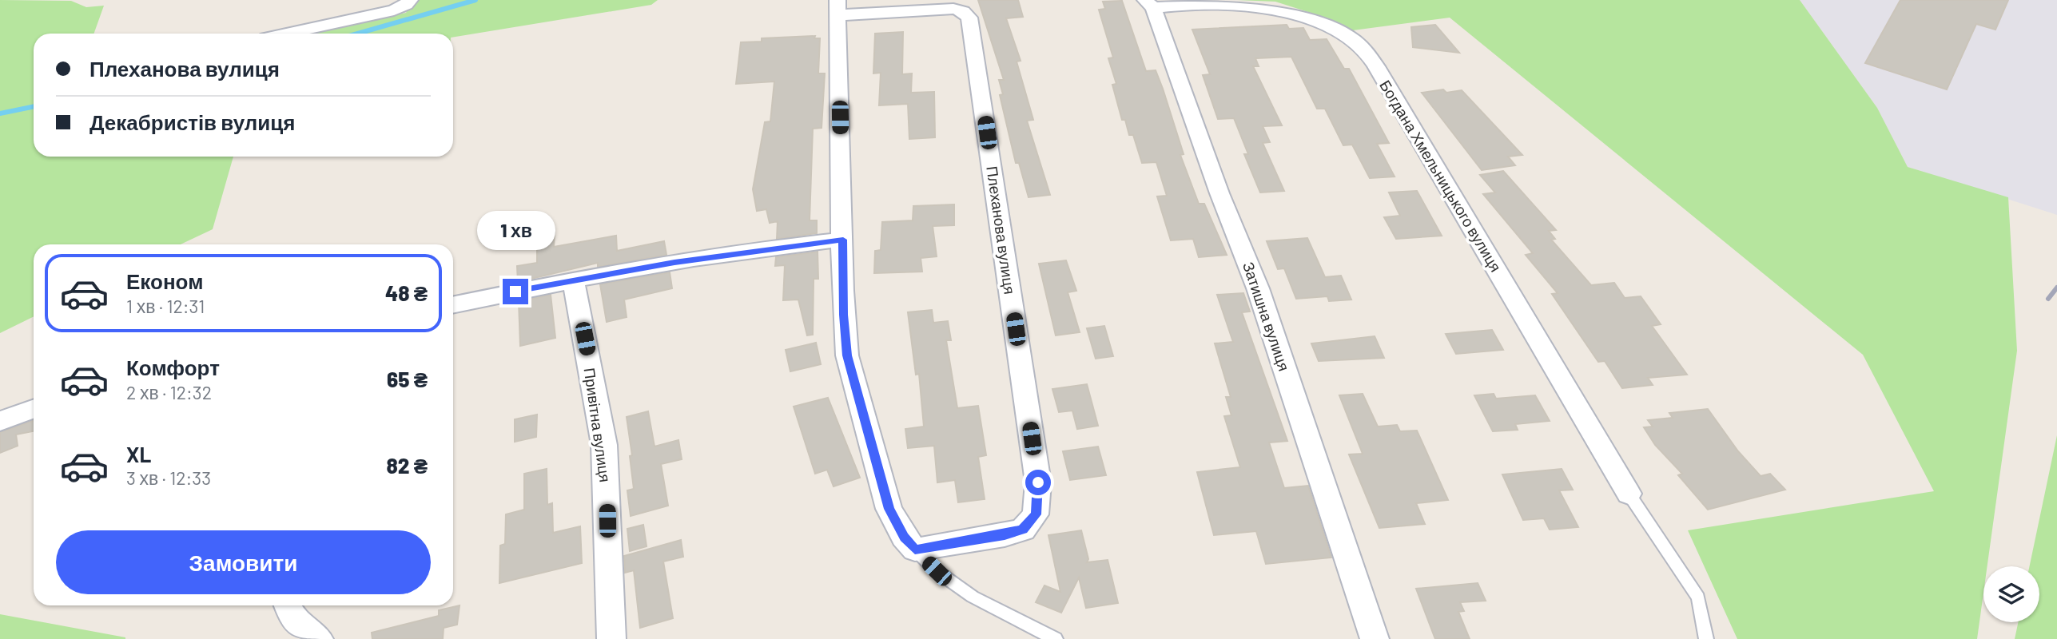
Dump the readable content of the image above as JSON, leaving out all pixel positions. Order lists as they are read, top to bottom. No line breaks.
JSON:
{"streets":{"street":["Богдана Хмельницького вулиця","Плеханова вулиця","Затишна вулиця","Привітна вулиця"]},"crossings":[["Богдана Хмельницького вулиця","Затишна вулиця"]],"page":{"banner":["Плеханова вулиця","Декабристів вулиця"],"bubble":"1 хв","list":[{"name":"Економ","note":"1 хв · 12:31","value":"48 ₴"},{"name":"Комфорт","note":"2 хв · 12:32","value":"65 ₴"},{"name":"XL","note":"3 хв · 12:33","value":"82 ₴"}],"buttons":"Замовити"}}
